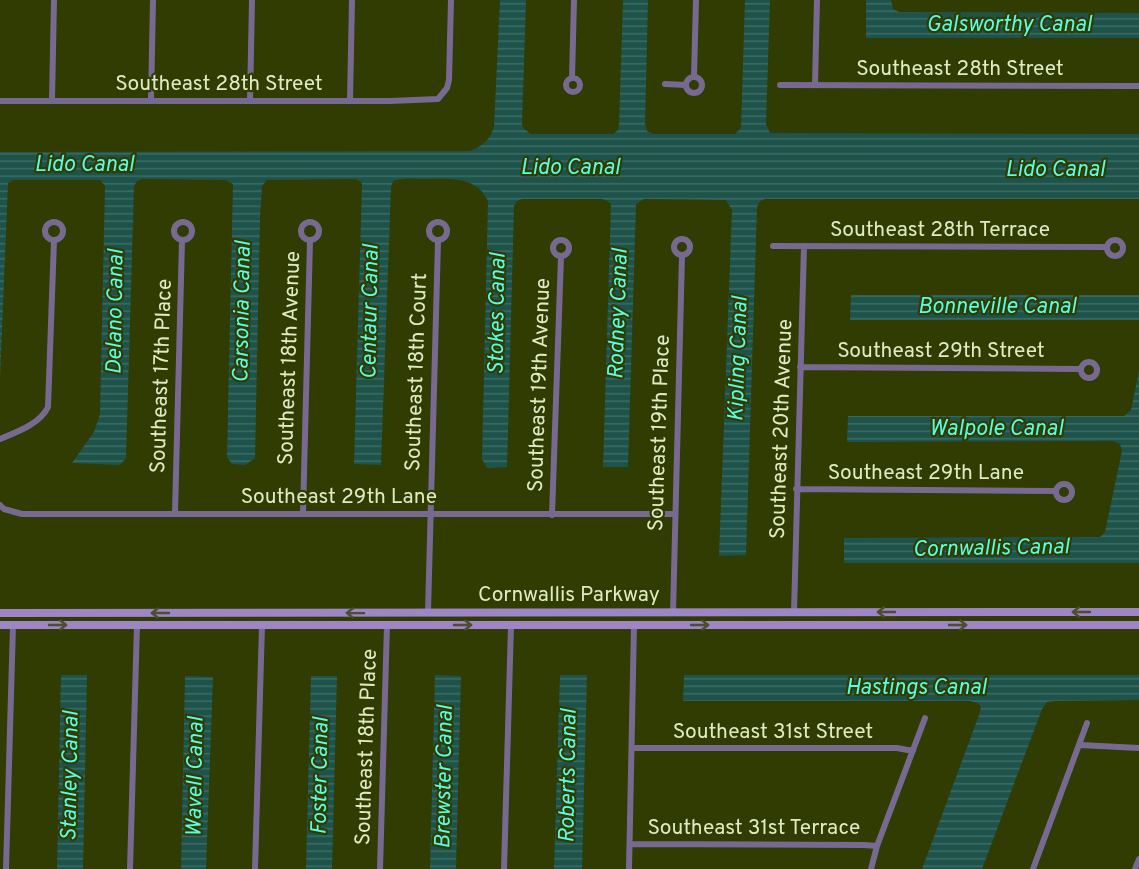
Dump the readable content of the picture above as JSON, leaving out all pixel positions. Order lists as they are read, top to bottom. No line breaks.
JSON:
{"streets":{"street":["Southeast 28th Street","Southeast 28th Terrace","Southeast 29th Street","Southeast 18th Avenue","Southeast 18th Court","Southeast 17th Place","Southeast 19th Avenue","Southeast 20th Avenue","Southeast 19th Place","Southeast 29th Lane","Cornwallis Parkway","Southeast 31st Street","Southeast 18th Place","Southeast 31st Terrace"]},"crossings":[["Southeast 28th Terrace","Southeast 20th Avenue"],["Southeast 29th Street","Southeast 20th Avenue"],["Southeast 18th Avenue","Southeast 29th Lane"],["Southeast 18th Court","Southeast 29th Lane"],["Southeast 18th Court","Cornwallis Parkway"],["Southeast 17th Place","Southeast 29th Lane"],["Southeast 19th Avenue","Southeast 29th Lane"],["Southeast 20th Avenue","Southeast 29th Lane"],["Southeast 20th Avenue","Cornwallis Parkway"],["Southeast 19th Place","Southeast 29th Lane"],["Southeast 19th Place","Cornwallis Parkway"],["Cornwallis Parkway","Southeast 18th Place"]],"water":["Galsworthy Canal","Lido Canal","Bonneville Canal","Delano Canal","Carsonia Canal","Centaur Canal","Stokes Canal","Rodney Canal","Kipling Canal","Walpole Canal","Cornwallis Canal","Hastings Canal","Stanley Canal","Foster Canal","Roberts Canal","Wavell Canal","Brewster Canal"]}
